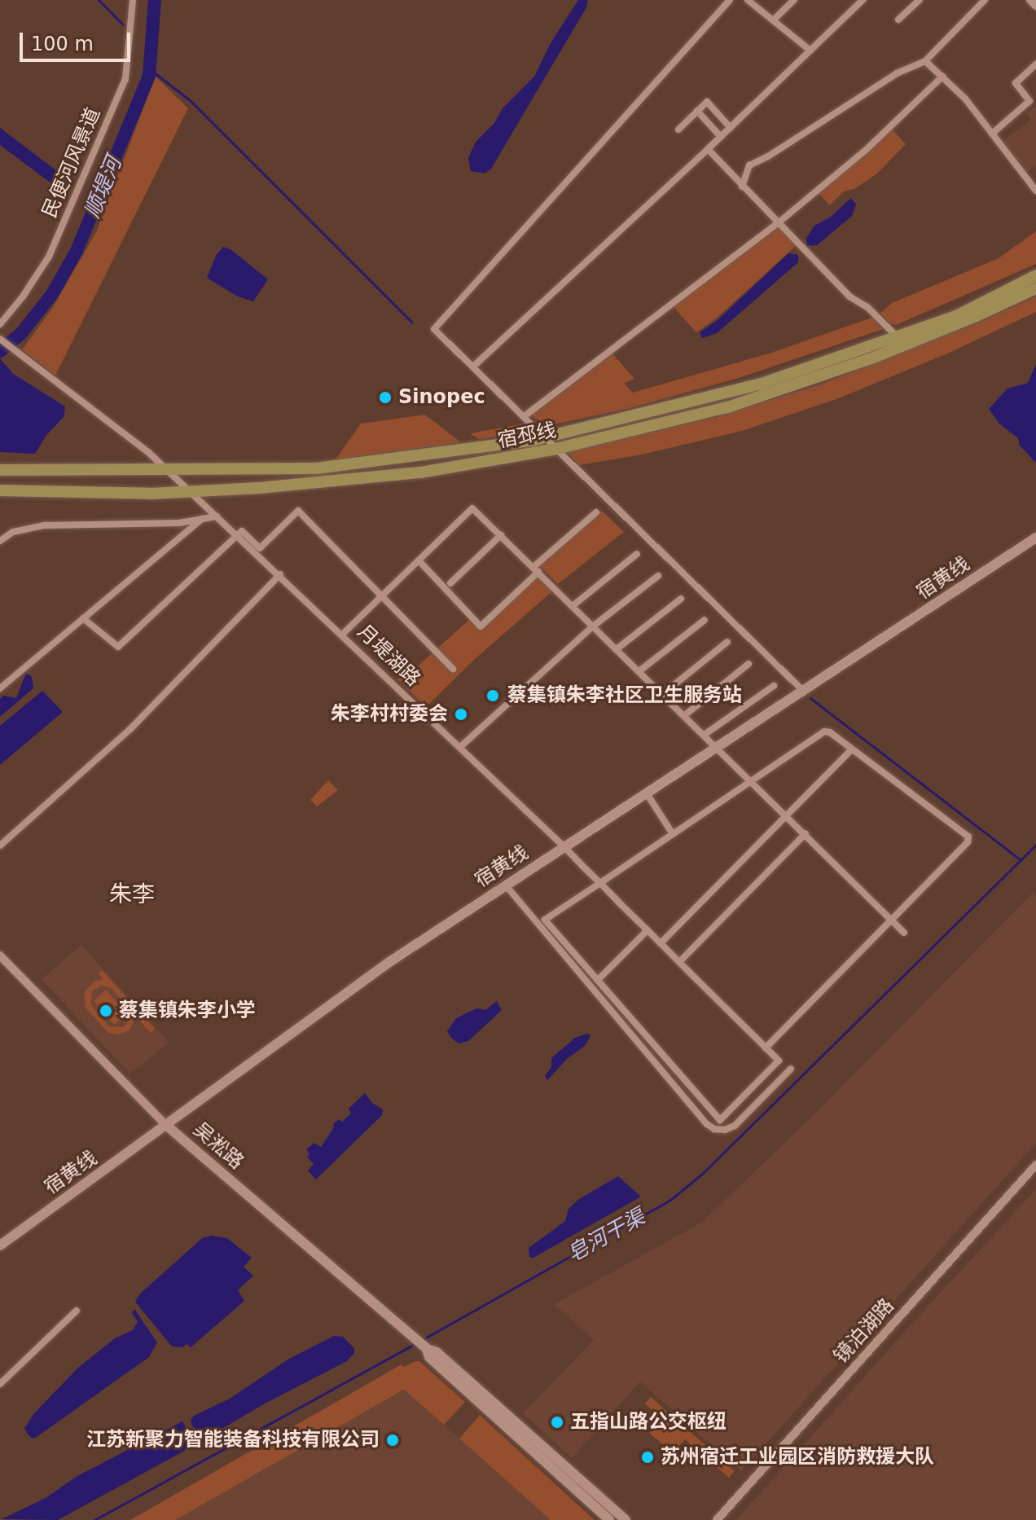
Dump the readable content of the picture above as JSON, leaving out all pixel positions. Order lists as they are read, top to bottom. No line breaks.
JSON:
{"streets":{"main road":["宿邳线","宿黄线","吴淞路"],"street":["民便河风景道","月堤湖路","镜泊湖路"]},"crossings":[["宿邳线","月堤湖路"],["宿黄线","月堤湖路"],["宿黄线","吴淞路"]],"districts":["朱李"],"water":["顺堤河","皂河干渠"],"places":["Sinopec","蔡集镇朱李社区卫生服务站","朱李村村委会","蔡集镇朱李小学","五指山路公交枢纽","江苏新聚力智能装备科技有限公司","苏州宿迁工业园区消防救援大队"],"scale_bar":"100 m"}
